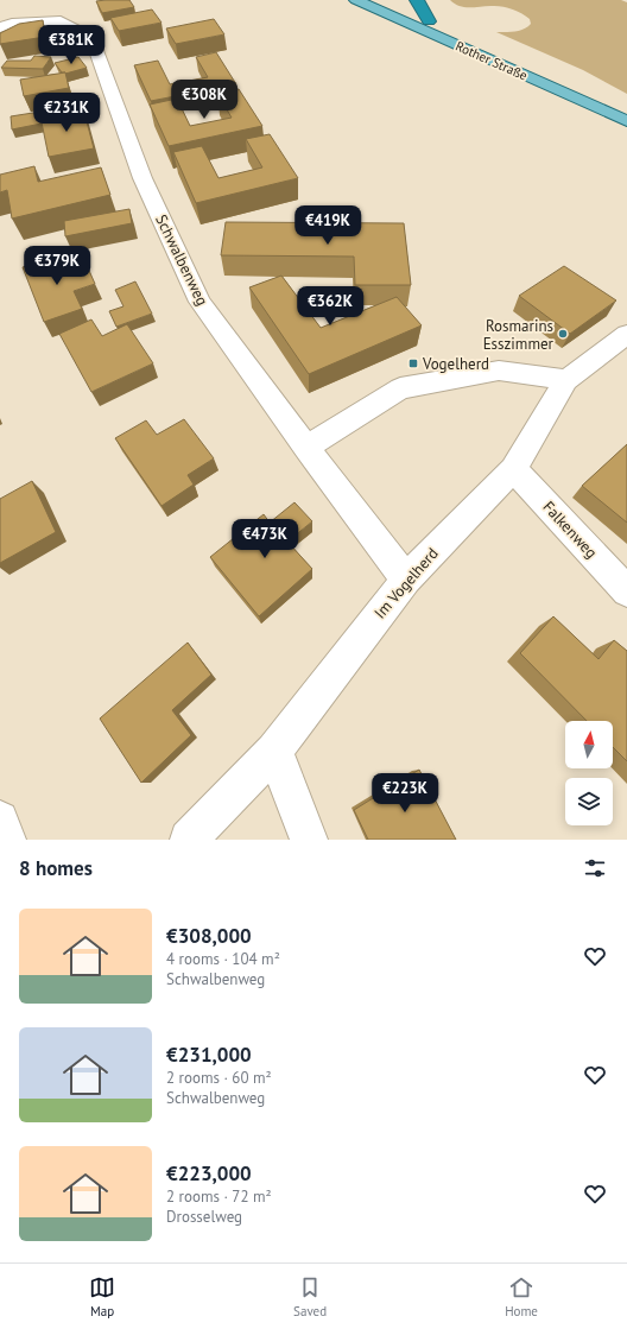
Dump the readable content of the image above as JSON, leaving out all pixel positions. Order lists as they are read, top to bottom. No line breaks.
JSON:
{"streets":{"main road":["Rother Straße"],"street":["Schwalbenweg","Falkenweg","Im Vogelherd"]},"crossings":[["Schwalbenweg","Im Vogelherd"],["Falkenweg","Im Vogelherd"]],"places":{"other":["Rosmarins Esszimmer"],"transit":["Vogelherd"]},"north":"top","page":{"price":["€381K","€308K","€231K","€419K","€379K","€362K","€473K","€223K"],"heading":"8 homes","list":[{"name":"€308,000","note":"4 rooms · 104 m² · Schwalbenweg"},{"name":"€231,000","note":"2 rooms · 60 m² · Schwalbenweg"},{"name":"€223,000","note":"2 rooms · 72 m² · Drosselweg"}],"tabs":["Map","Saved","Home"]}}
